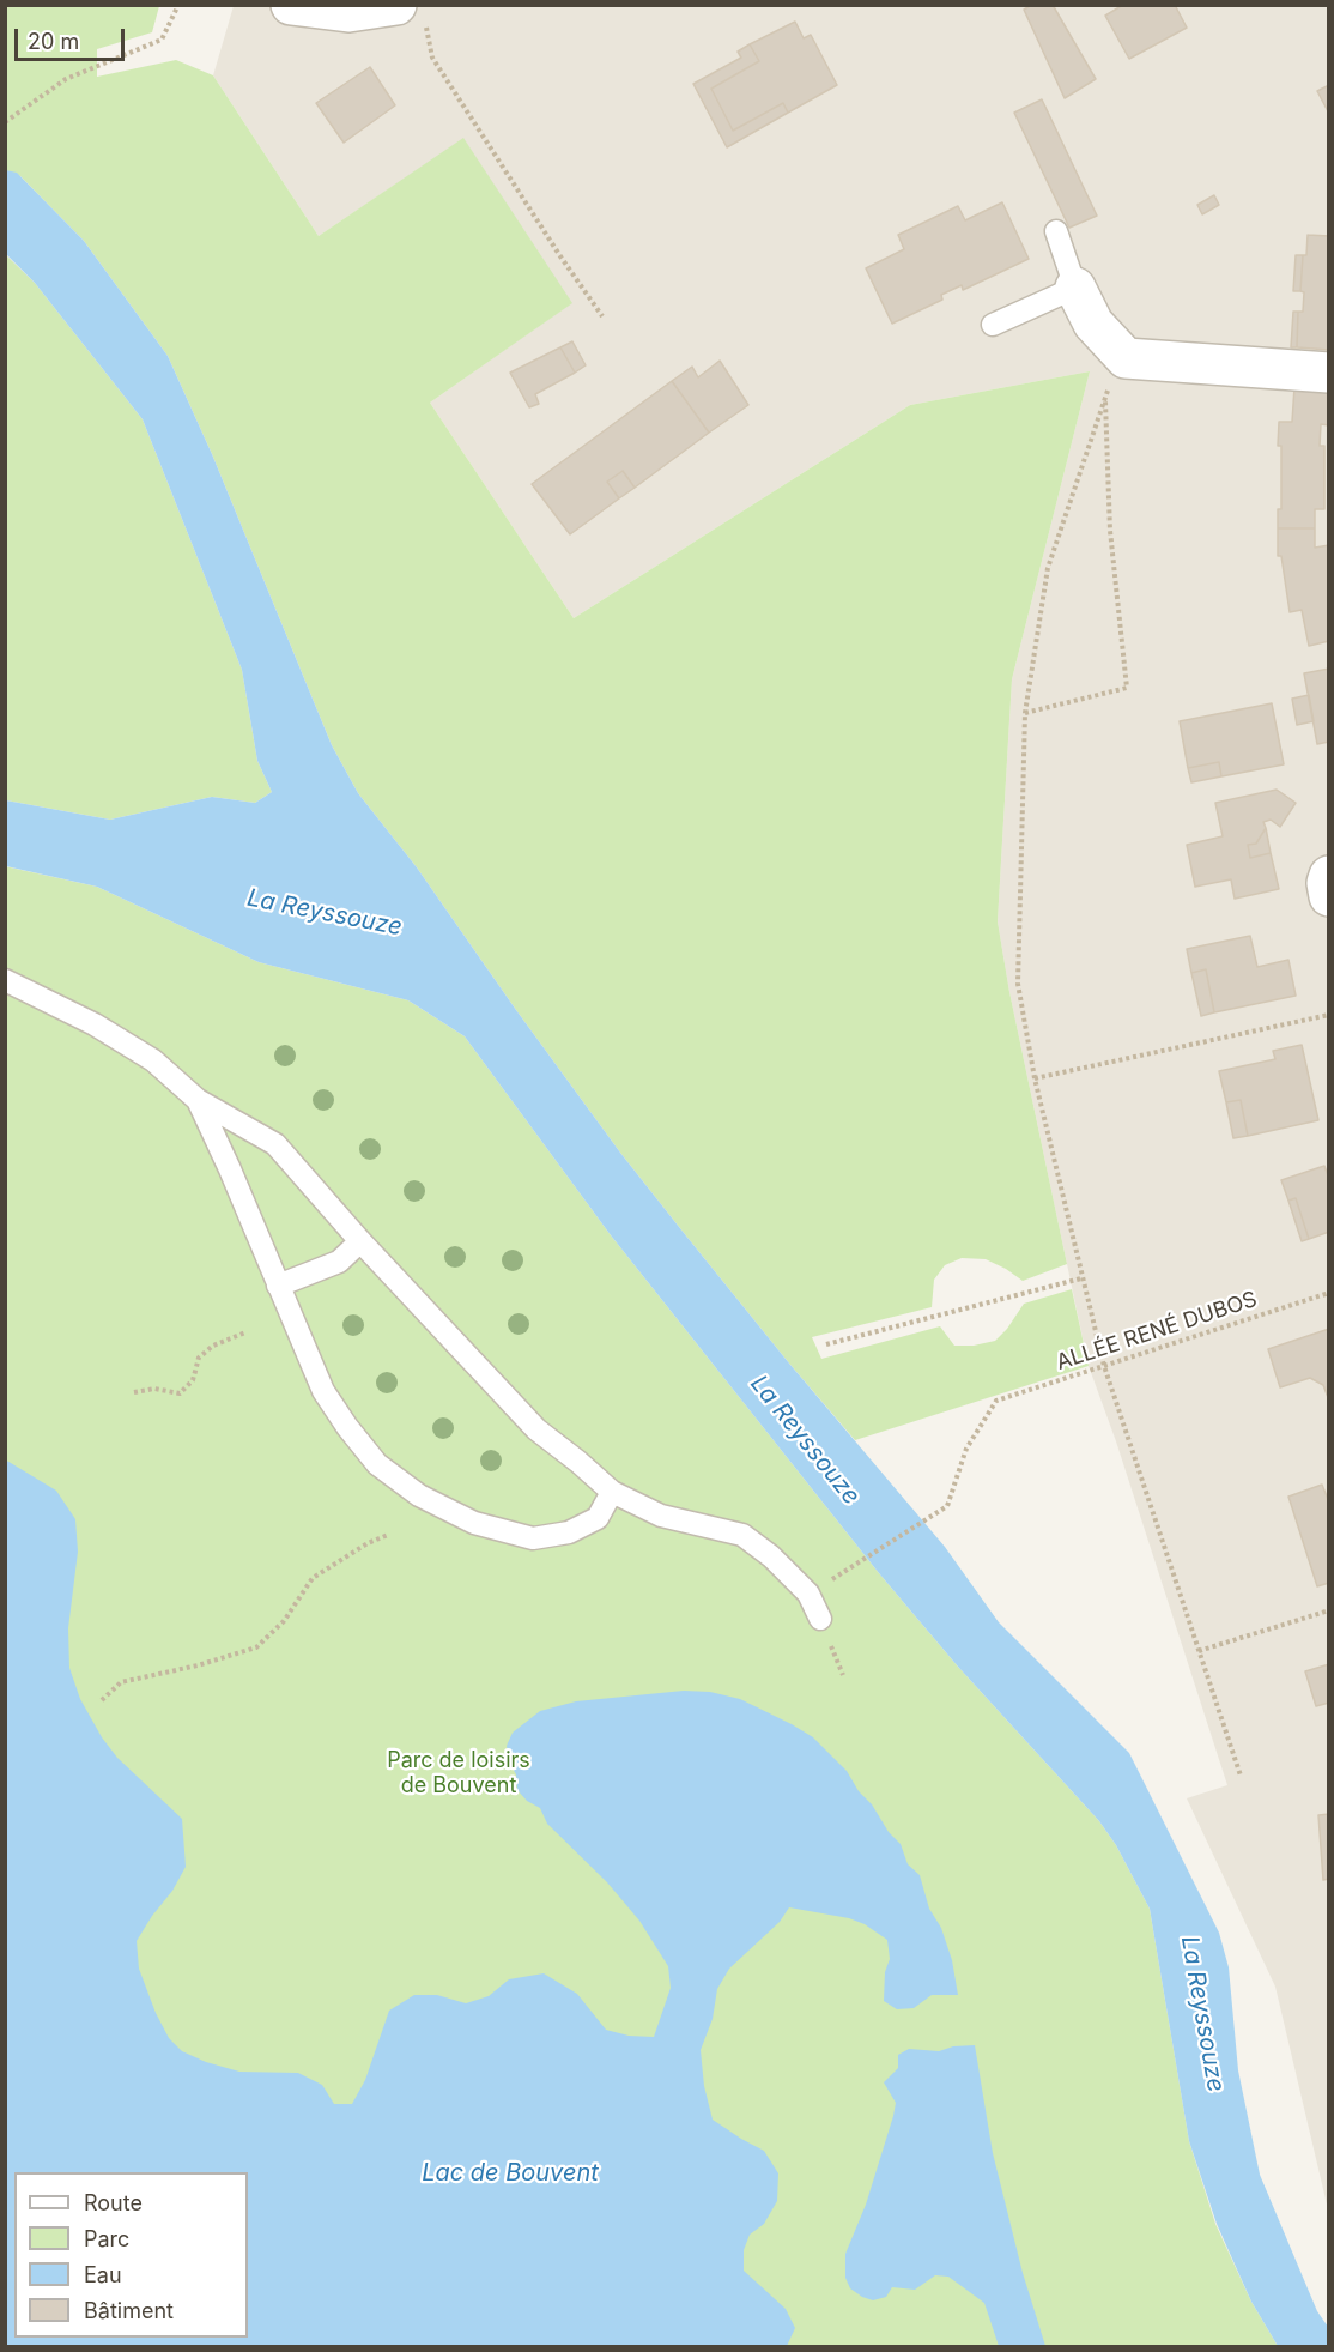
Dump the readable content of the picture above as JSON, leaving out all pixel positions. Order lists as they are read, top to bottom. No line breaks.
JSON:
{"streets":{"path":["ALLÉE RENÉ DUBOS"]},"water":["La Reyssouze","Lac de Bouvent"],"parks":["Parc de loisirs de Bouvent"],"legend":["Route","Parc","Eau","Bâtiment"],"scale_bar":"20 m"}
